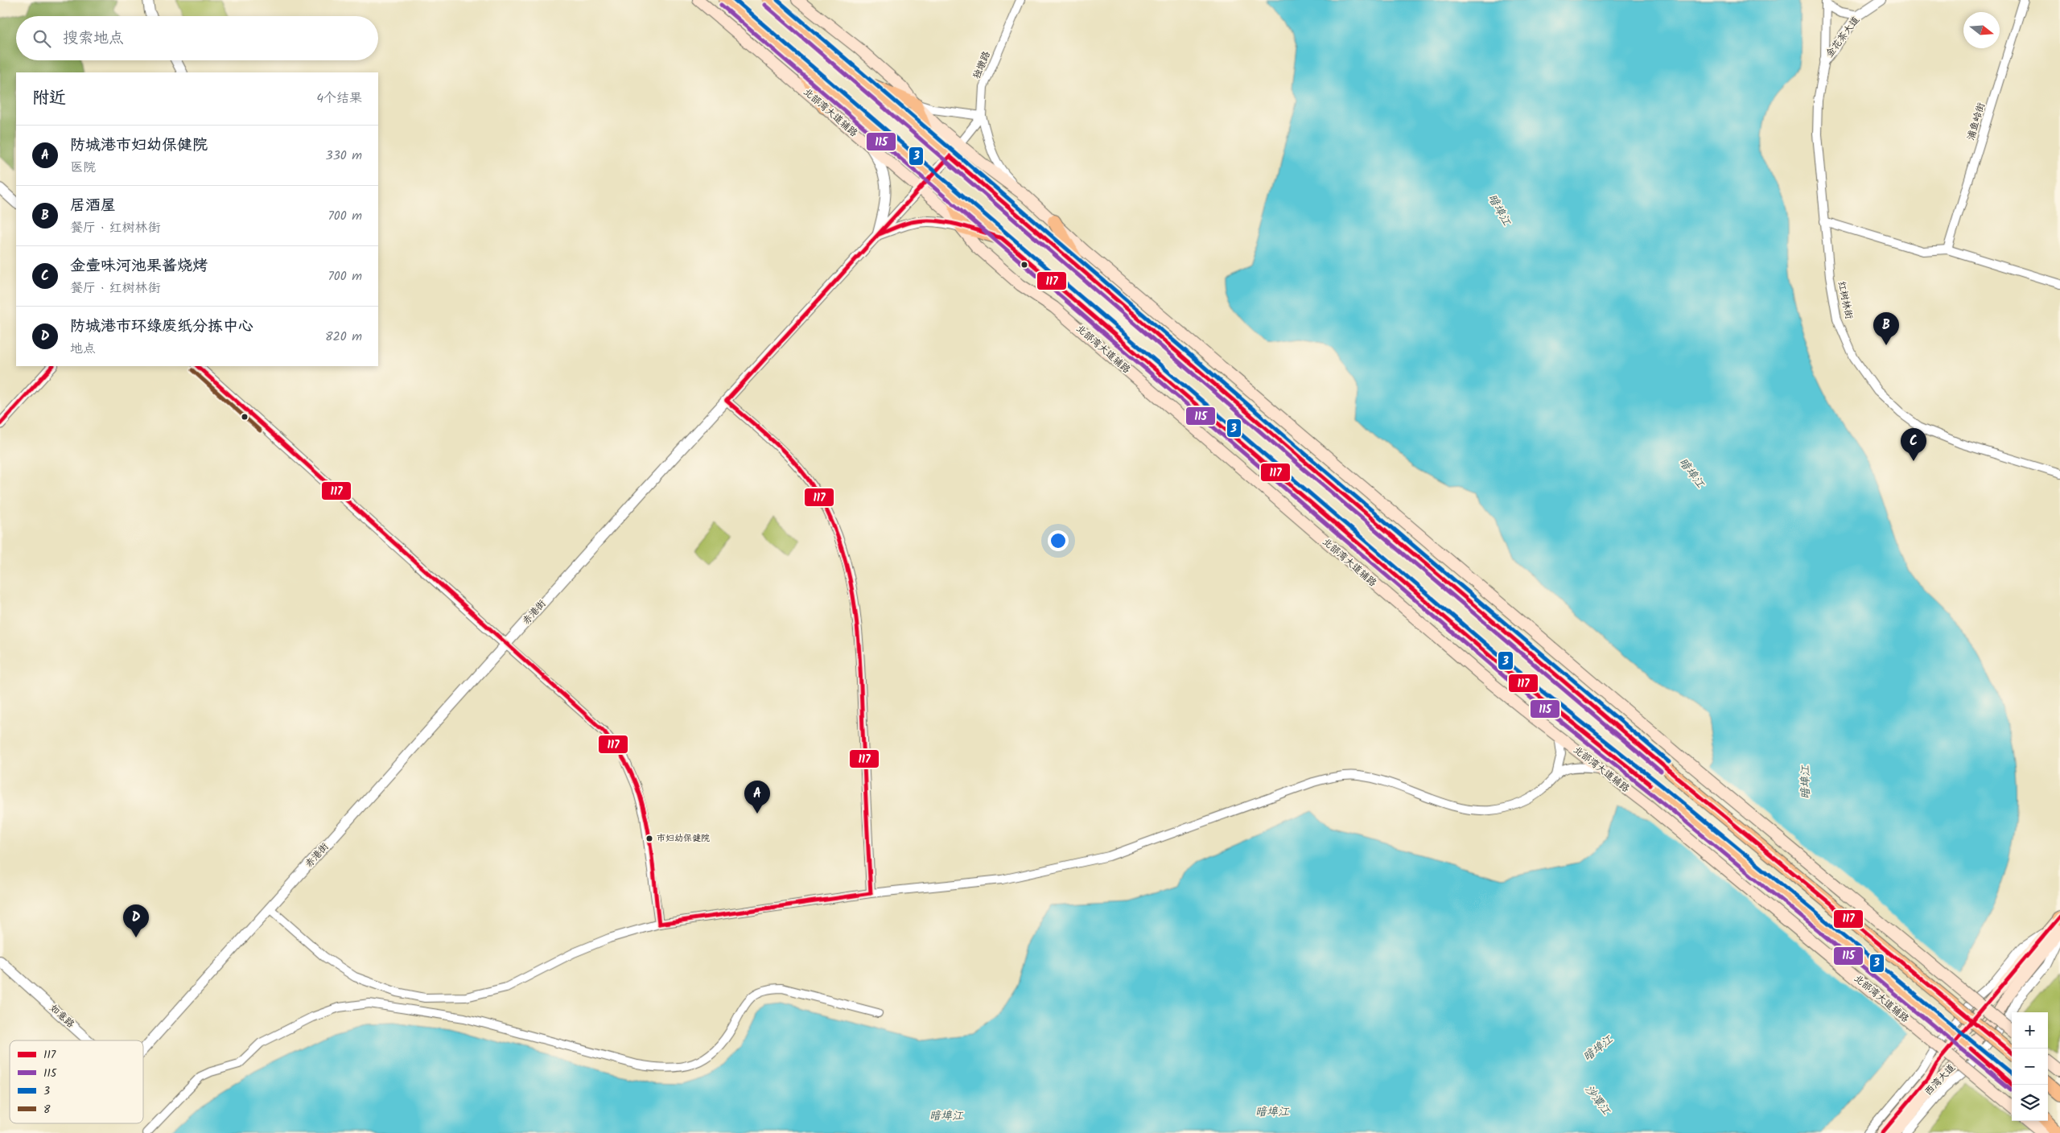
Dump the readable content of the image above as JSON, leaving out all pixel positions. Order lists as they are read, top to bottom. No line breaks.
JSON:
{"streets":{"main road":["北部湾大道辅路","西湾大道"],"street":["金花茶大道","独墩路","浦鱼岭街","红树林街","赤港街","如意路"]},"crossings":[["金花茶大道","红树林街"],["北部湾大道辅路","赤港街"]],"water":["暗埠江","沙潭江"],"places":["巿妇幼保健院"],"lines":["transit line 3","transit line 115","transit line 117","transit line 8"],"legend":["117","115","3","8"],"north":"right","page":{"search":"搜索地点","heading":["附近","4个结果"],"list":[{"mark":"A","name":"防城港市妇幼保健院","note":"医院","value":"330 m"},{"mark":"B","name":"居酒屋","note":"餐厅 · 红树林街","value":"700 m"},{"mark":"C","name":"金壹味河池果酱烧烤","note":"餐厅 · 红树林街","value":"700 m"},{"mark":"D","name":"防城港市环绿废纸分拣中心","note":"地点","value":"820 m"}],"pins":["B","C","A","D"],"map_buttons":["+","−"]}}
